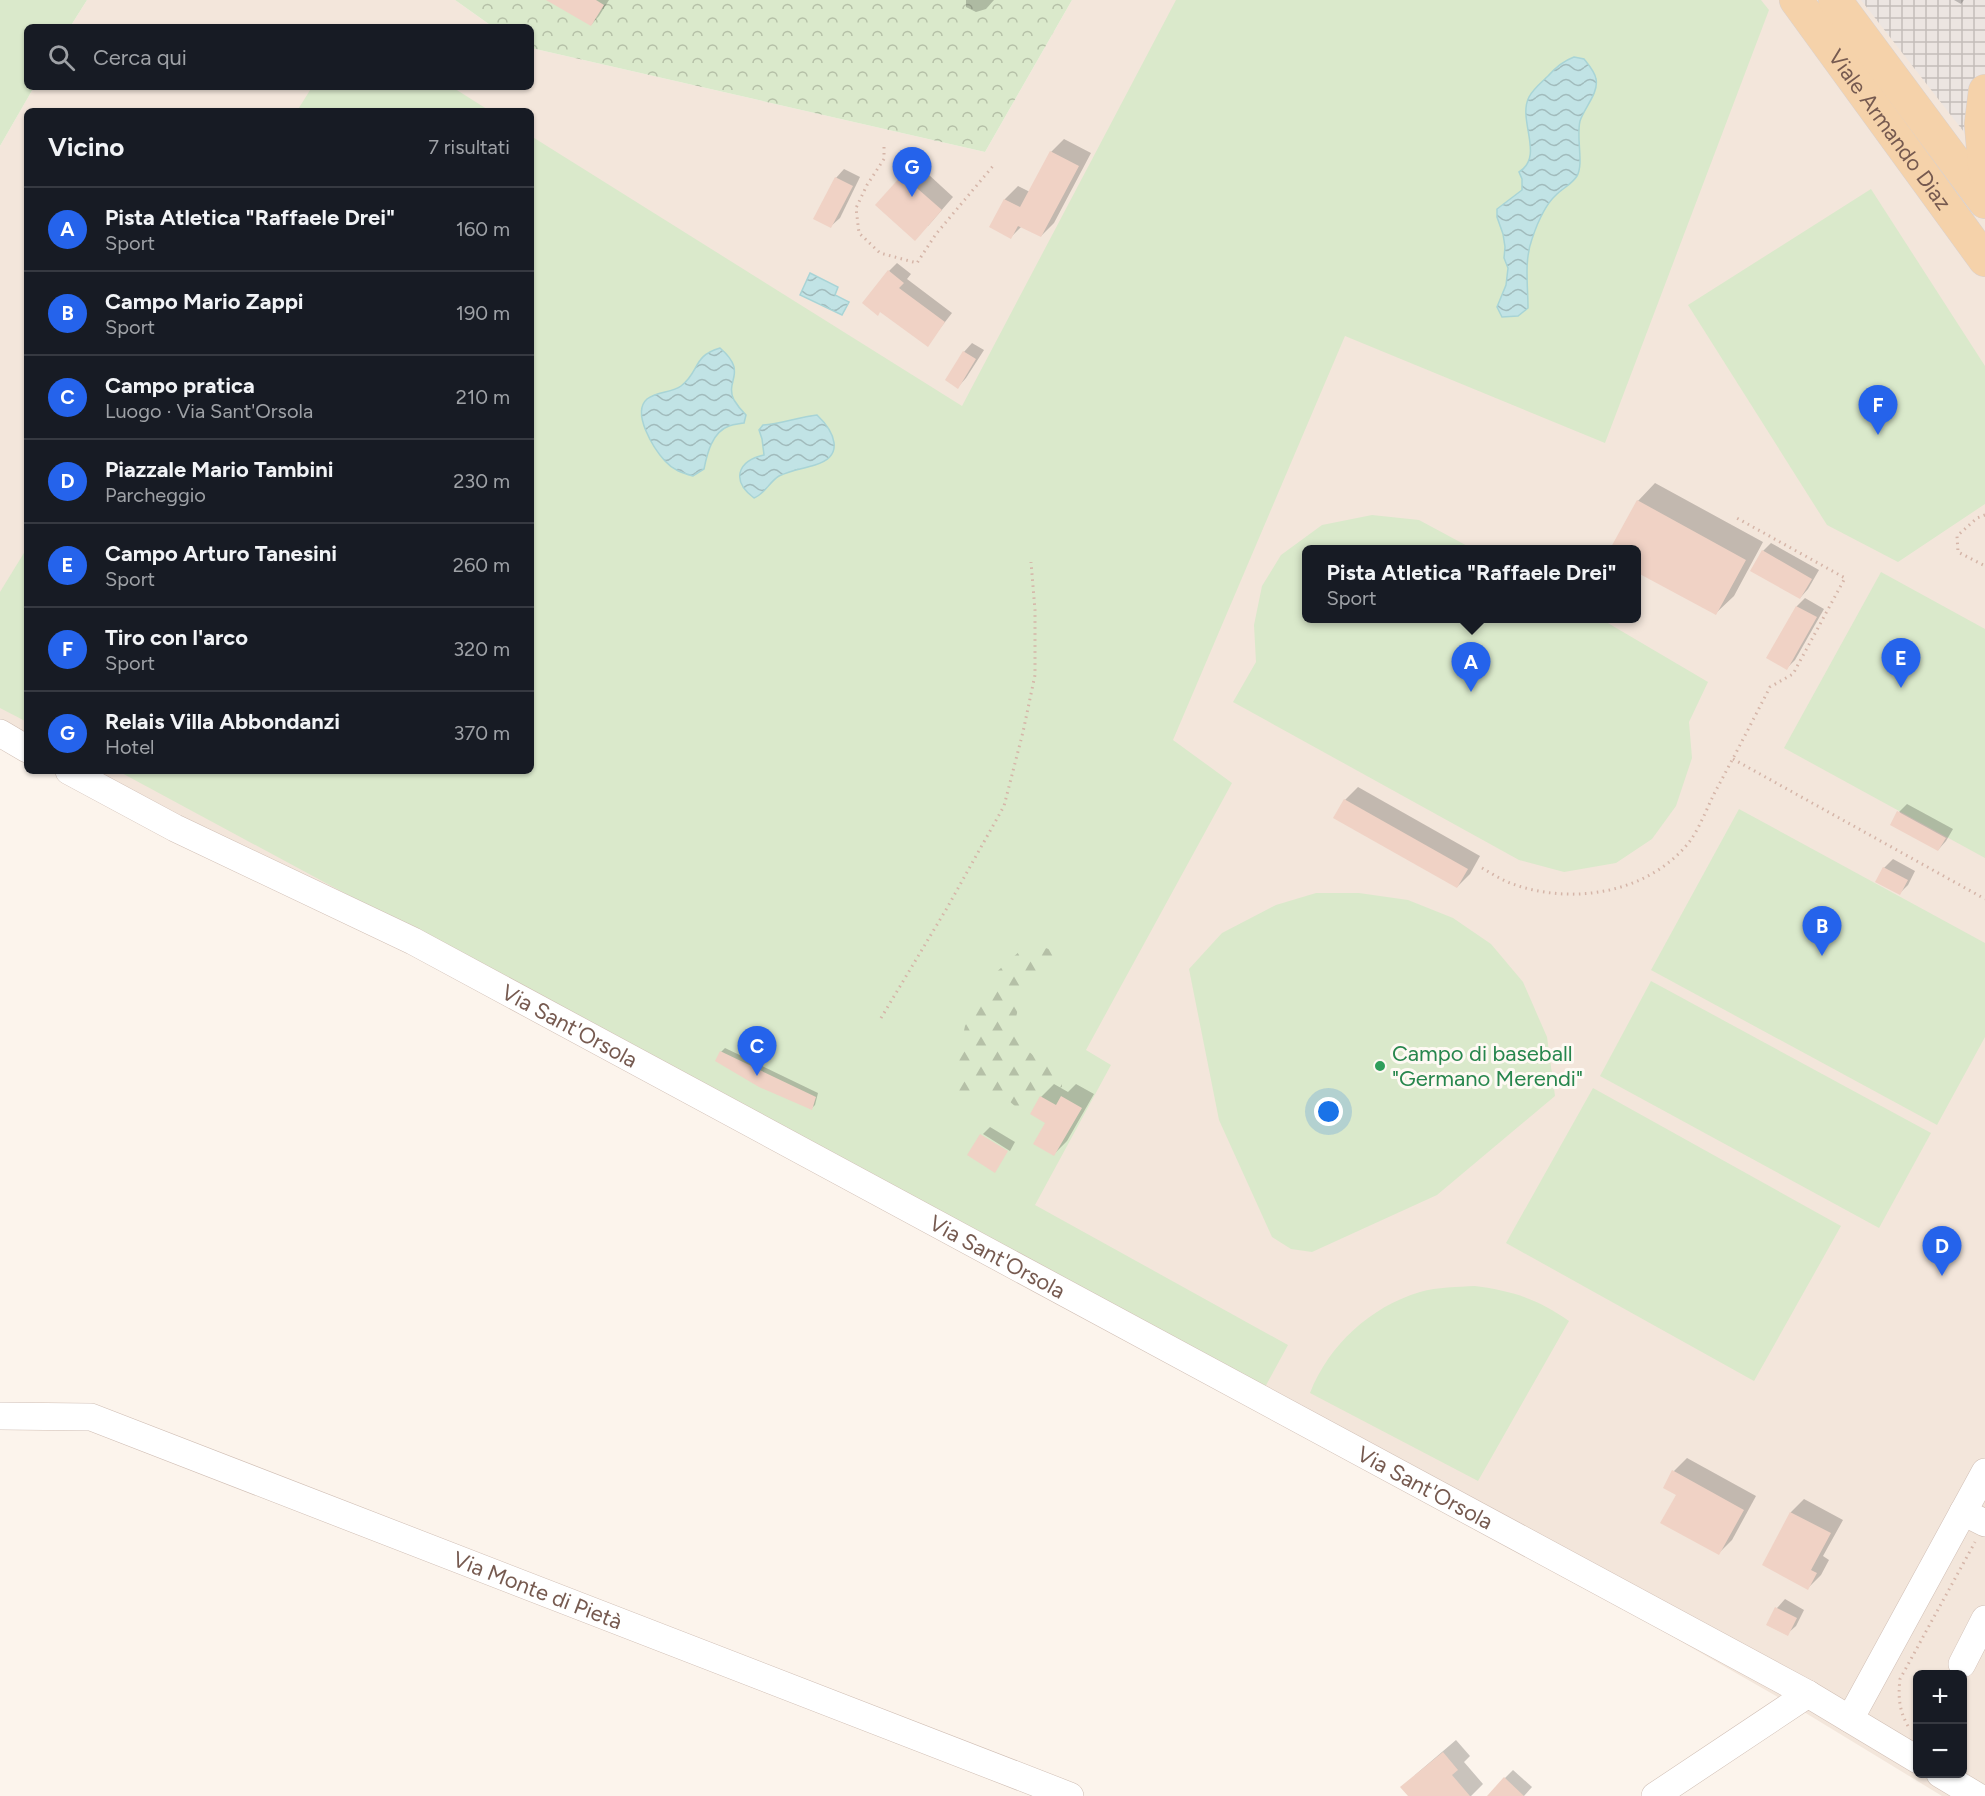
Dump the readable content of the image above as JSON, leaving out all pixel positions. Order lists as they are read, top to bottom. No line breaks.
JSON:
{"streets":{"main road":["Viale Armando Diaz"],"street":["Via Sant'Orsola","Via Monte di Pietà"]},"places":["Campo di baseball \"Germano Merendi\""],"page":{"search":"Cerca qui","heading":["Vicino","7 risultati"],"pins":["G","F","E","A","B","C","D"],"list":[{"mark":"A","name":"Pista Atletica \"Raffaele Drei\"","note":"Sport","value":"160 m"},{"mark":"B","name":"Campo Mario Zappi","note":"Sport","value":"190 m"},{"mark":"C","name":"Campo pratica","note":"Luogo · Via Sant'Orsola","value":"210 m"},{"mark":"D","name":"Piazzale Mario Tambini","note":"Parcheggio","value":"230 m"},{"mark":"E","name":"Campo Arturo Tanesini","note":"Sport","value":"260 m"},{"mark":"F","name":"Tiro con l'arco","note":"Sport","value":"320 m"},{"mark":"G","name":"Relais Villa Abbondanzi","note":"Hotel","value":"370 m"}],"popup":["Pista Atletica \"Raffaele Drei\"","Sport"],"map_buttons":["+","−"]}}
